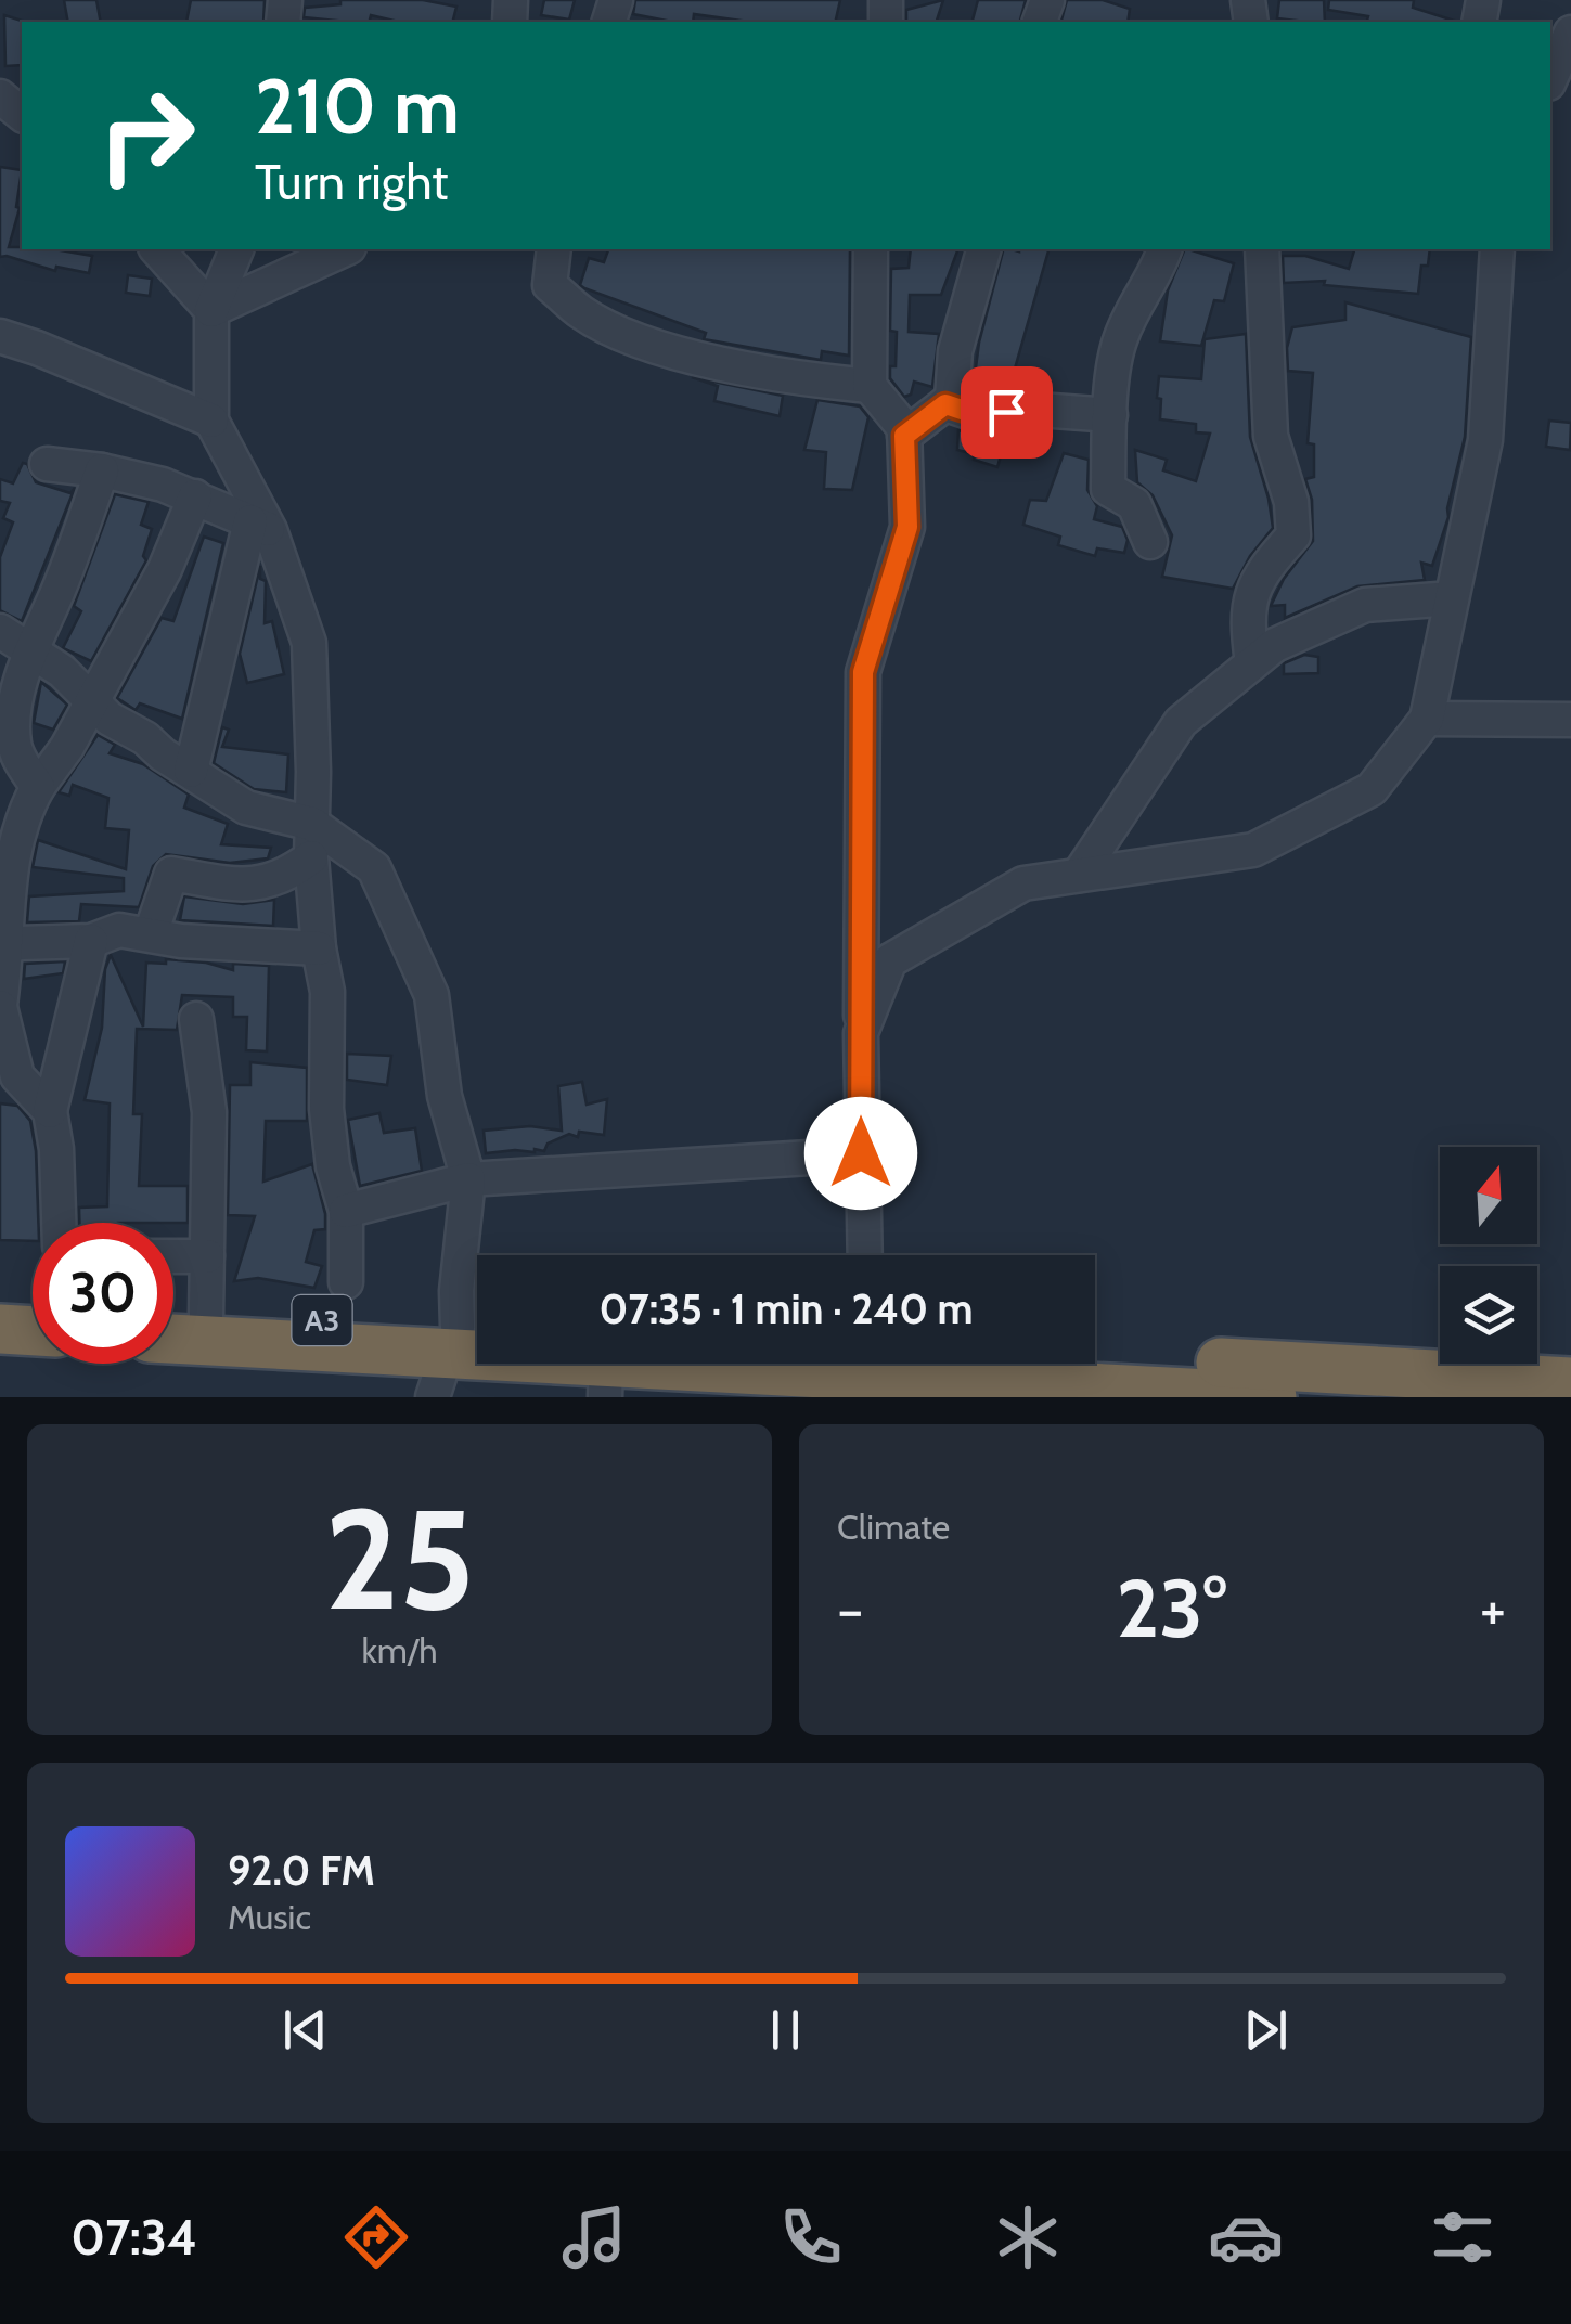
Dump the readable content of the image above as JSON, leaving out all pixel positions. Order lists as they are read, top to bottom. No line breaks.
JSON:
{"streets":{"highway":["A3"]},"north":"top","page":{"turn":["210 m","Turn right"],"limit":"30","trip":"07:35 · 1 min · 240 m","tile":[["25","km/h"],"Climate"],"heat":["−","23°","+"],"song":["92.0 FM","Music"],"tabs":"07:34"}}
